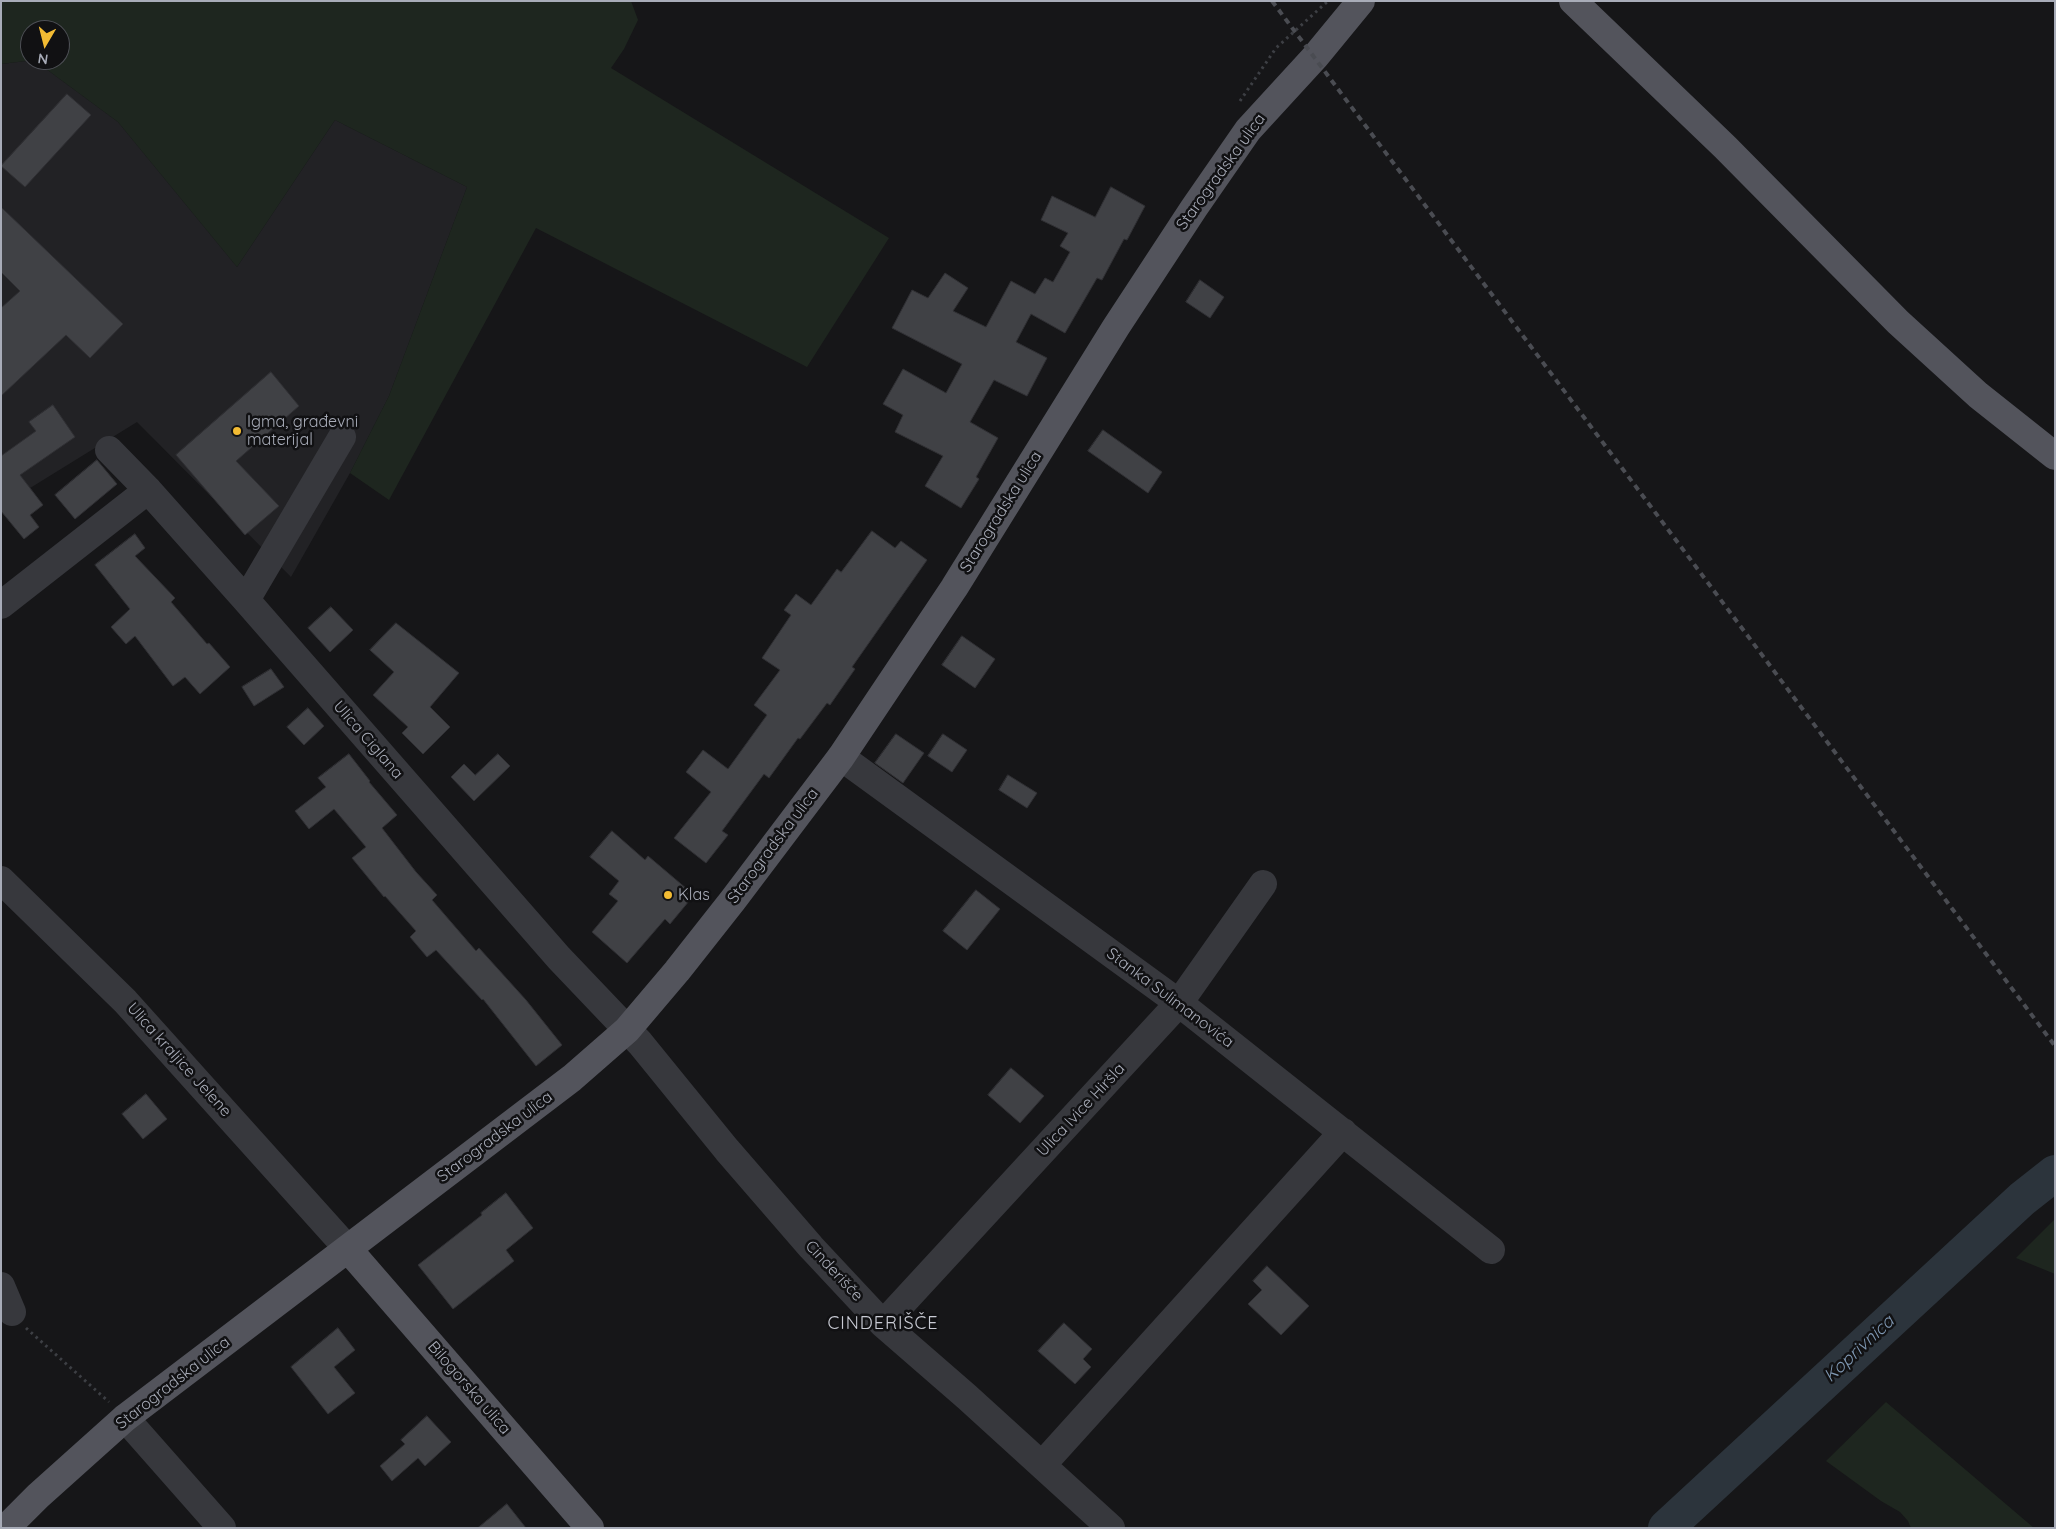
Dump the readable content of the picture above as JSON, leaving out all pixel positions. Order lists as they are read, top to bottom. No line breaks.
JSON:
{"streets":{"main road":["Starogradska ulica","Bilogorska ulica"],"street":["Ulica Ciglana","Stanka Sulimanovića","Ulica kraljice Jelene","Ulica Ivice Hiršla","Cinderišče"]},"crossings":[["Starogradska ulica","Ulica Ciglana"],["Starogradska ulica","Stanka Sulimanovića"],["Starogradska ulica","Ulica kraljice Jelene"],["Starogradska ulica","Cinderišče"],["Starogradska ulica","Bilogorska ulica"],["Ulica Ciglana","Cinderišče"],["Stanka Sulimanovića","Ulica Ivice Hiršla"],["Ulica kraljice Jelene","Bilogorska ulica"],["Ulica Ivice Hiršla","Cinderišče"]],"districts":["CINDERIŠČE"],"water":["Koprivnica"],"places":["Igma, građevni materijal","Klas"],"north":"bottom"}
